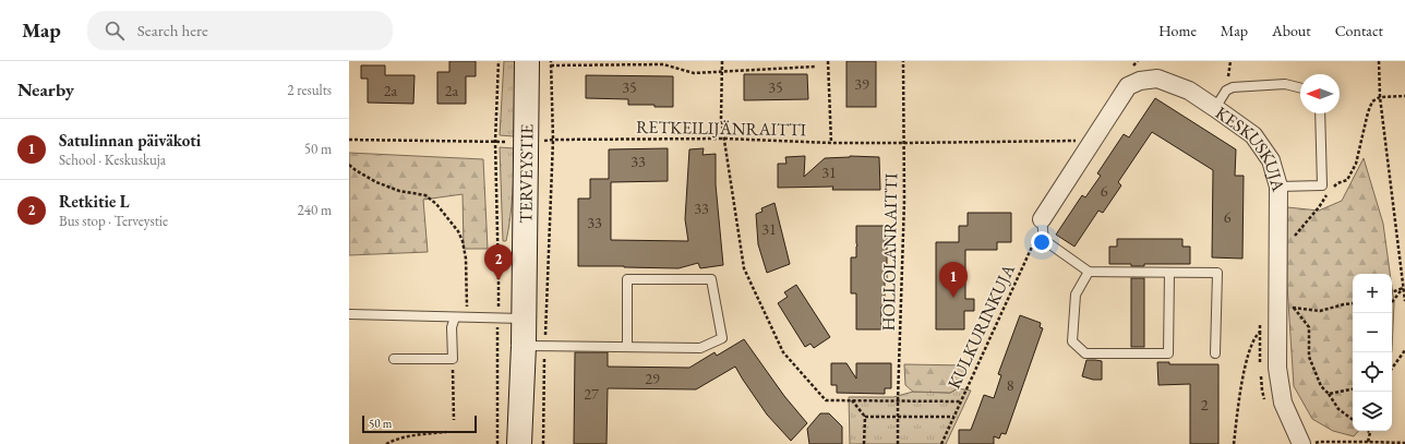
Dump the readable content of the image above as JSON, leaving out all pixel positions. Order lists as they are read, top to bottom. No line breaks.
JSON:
{"streets":{"main road":["TERVEYSTIE"],"street":["KESKUSKUJA"],"path":["RETKEILIJÄNRAITTI","HOLLOLANRAITTI","KULKURINKUJA"]},"crossings":[["RETKEILIJÄNRAITTI","HOLLOLANRAITTI"],["KESKUSKUJA","KULKURINKUJA"]],"house_numbers":["39","35","35","2a","2a","33","31","6","33","6","33","31","29","8","27","2"],"scale_bar":"50 m","north":"left","page":{"header":"Map","search":"Search here","nav":["Home","Map","About","Contact"],"heading":["Nearby","2 results"],"list":[{"mark":"1","name":"Satulinnan päiväkoti","note":"School · Keskuskuja","value":"50 m"},{"mark":"2","name":"Retkitie L","note":"Bus stop · Terveystie","value":"240 m"}],"pins":["2","1"],"map_buttons":["+","−"],"scale":"50 m"}}
